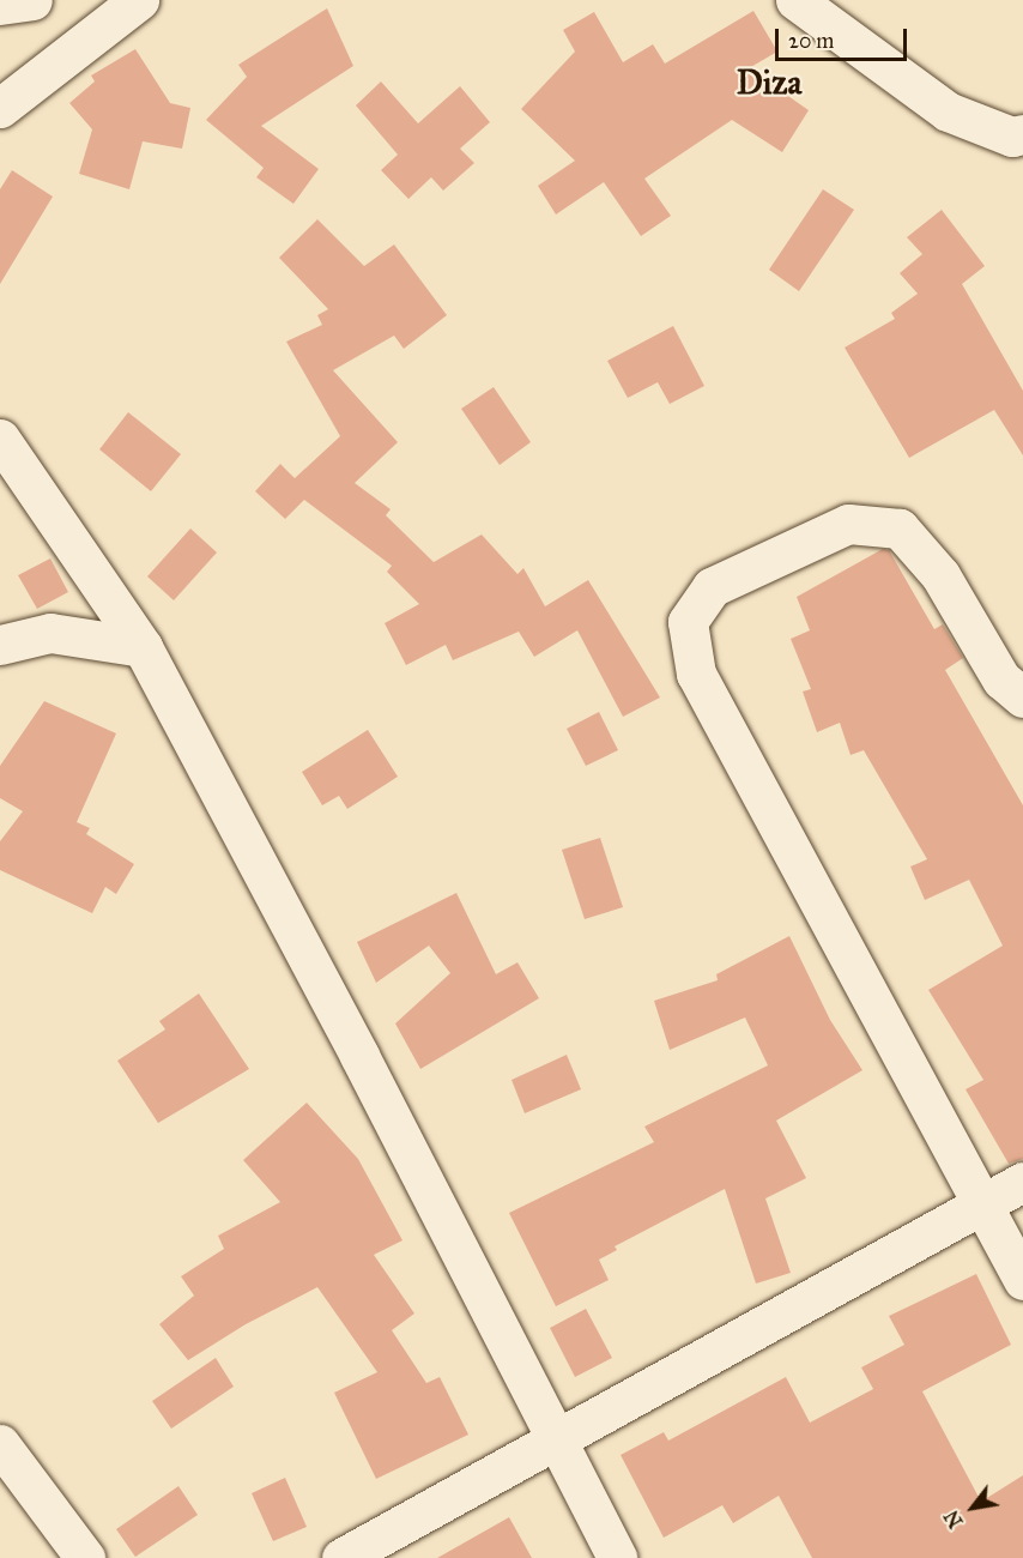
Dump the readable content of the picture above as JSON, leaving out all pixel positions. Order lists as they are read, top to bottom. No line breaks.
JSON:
{"districts":["Diza"],"scale_bar":"20 m","north":"bottom left"}
